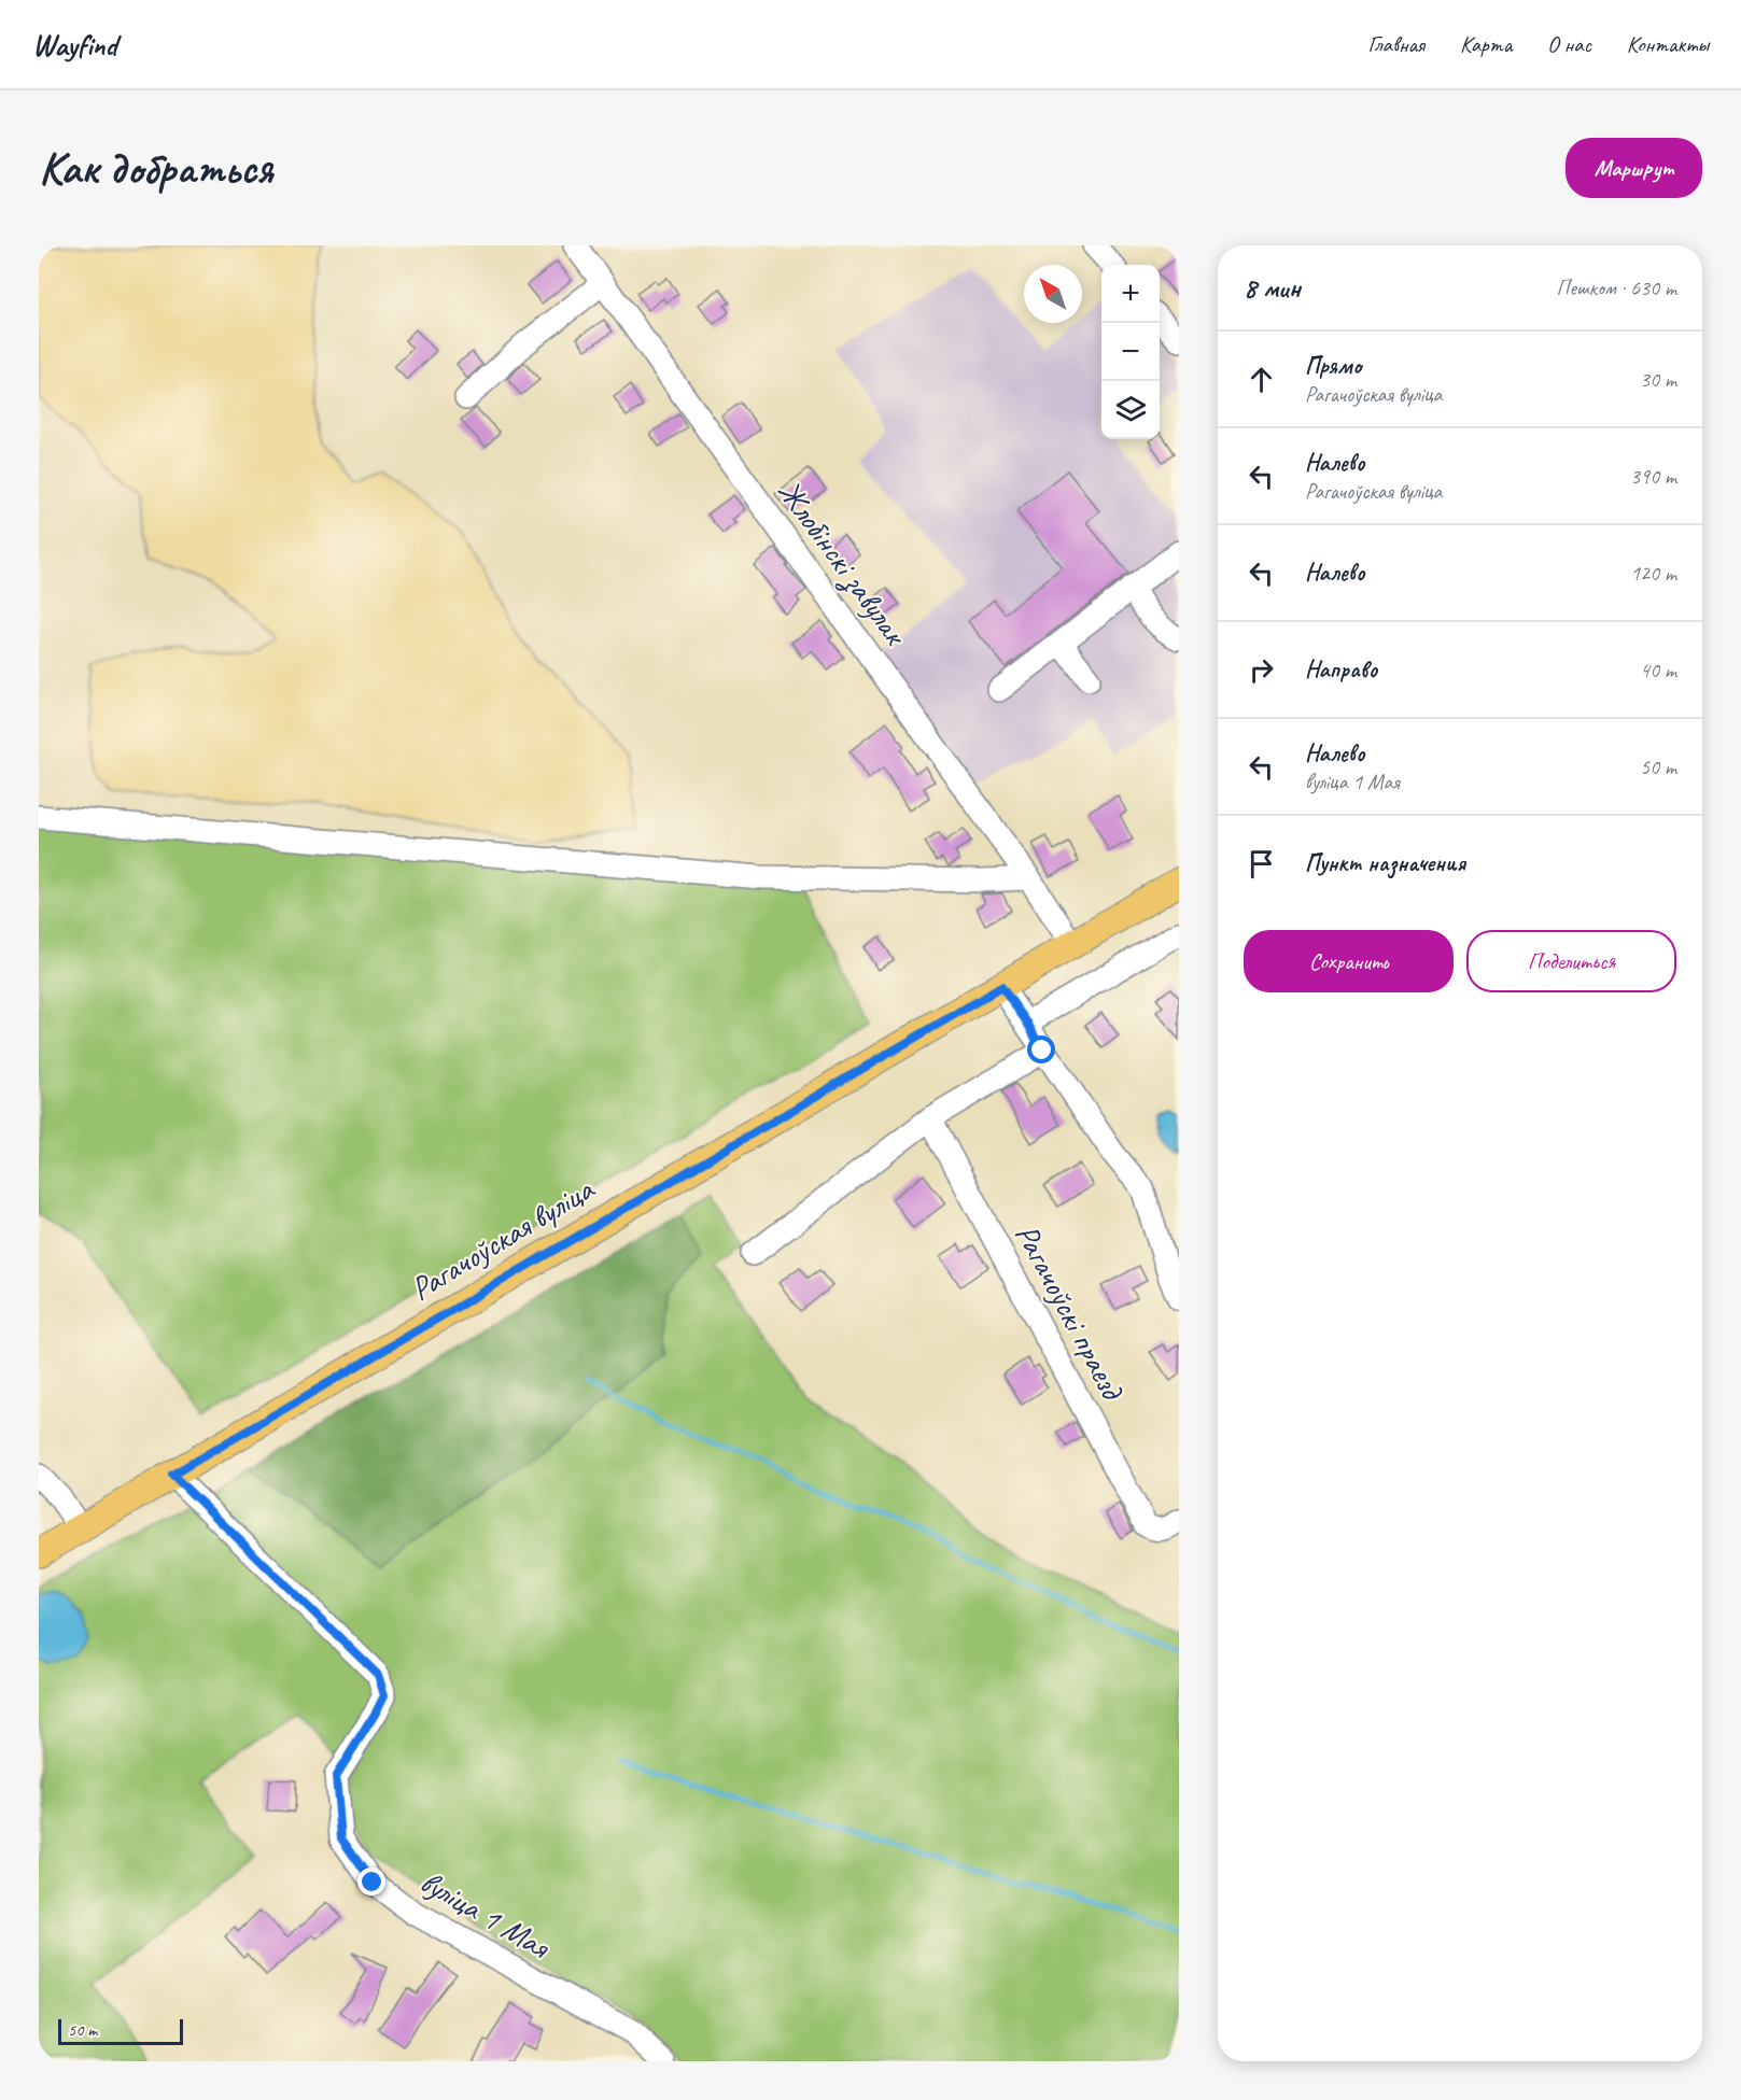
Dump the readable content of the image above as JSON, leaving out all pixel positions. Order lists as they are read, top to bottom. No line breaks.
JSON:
{"streets":{"main road":["Рагачоўская вуліца"],"street":["Жлобінскі завулак","Рагачоўскі праезд","вуліца 1 Мая"]},"crossings":[["Жлобінскі завулак","Рагачоўская вуліца"],["Рагачоўская вуліца","вуліца 1 Мая"]],"scale_bar":"50 m","north":"top left","page":{"header":"Wayfind","nav":["Главная","Карта","О нас","Контакты"],"buttons":["Маршрут",["Сохранить","Поделиться"]],"title":"Как добраться","heading":["8 мин","Пешком · 630 m"],"map_buttons":["+","−"],"list":[["Прямо","Рагачоўская вуліца","30 m"],["Налево","Рагачоўская вуліца","390 m"],["Налево","120 m"],["Направо","40 m"],["Налево","вуліца 1 Мая","50 m"],"Пункт назначения"],"scale":"50 m"}}
